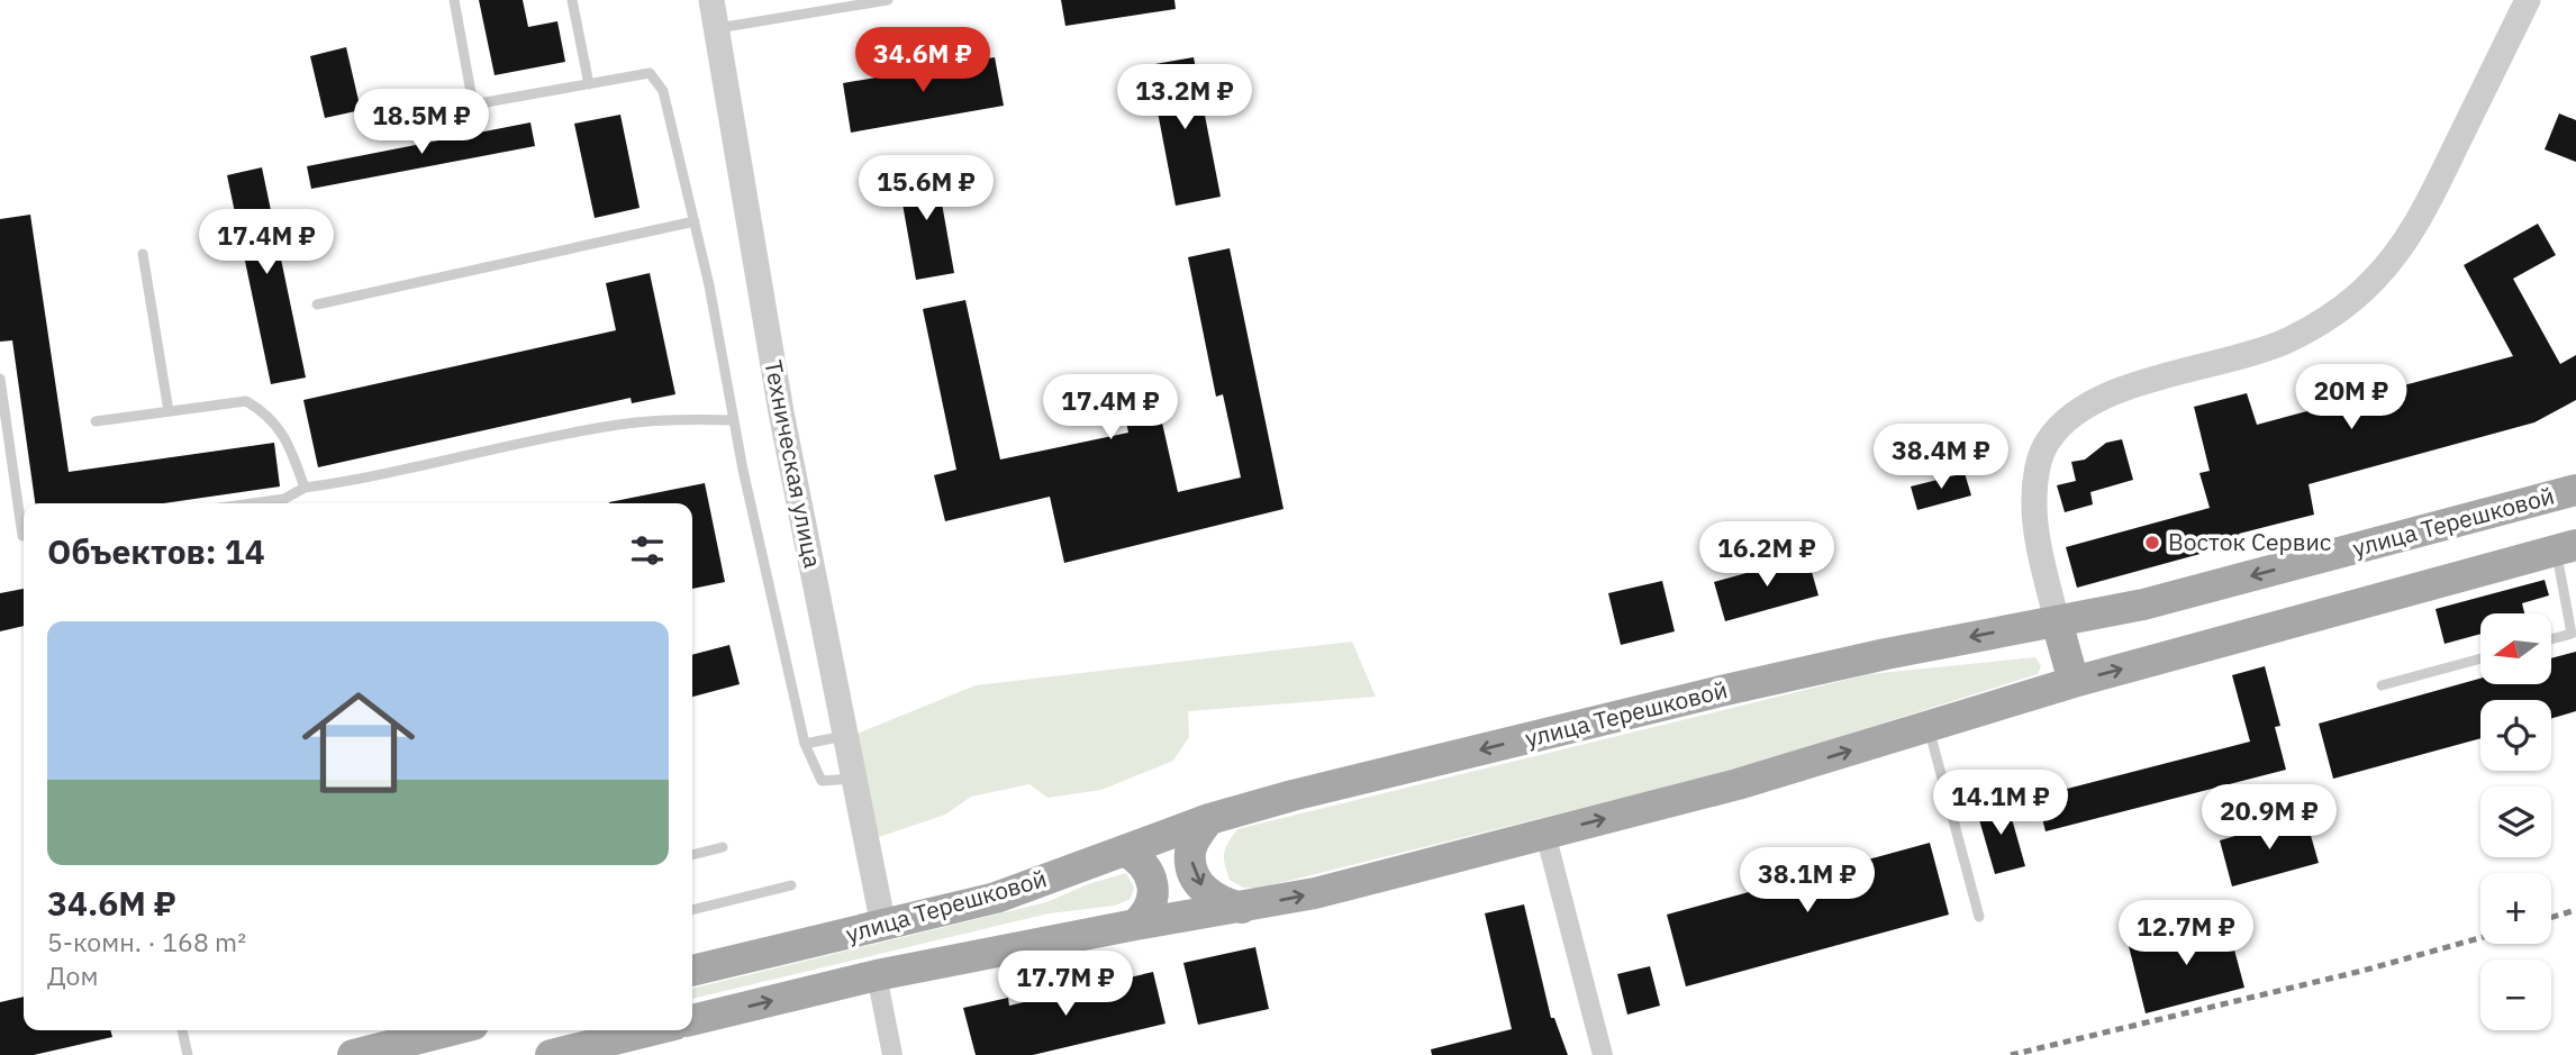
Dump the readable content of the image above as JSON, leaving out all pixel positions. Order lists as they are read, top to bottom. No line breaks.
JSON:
{"streets":{"main road":["улица Терешковой"],"street":["Техническая улица"]},"crossings":[["Техническая улица","улица Терешковой"]],"places":["Восток Сервис"],"north":"left","page":{"price":["34.6M ₽","13.2M ₽","18.5M ₽","15.6M ₽","17.4M ₽","20M ₽","17.4M ₽","38.4M ₽","16.2M ₽","14.1M ₽","20.9M ₽","38.1M ₽","12.7M ₽","17.7M ₽"],"heading":"Объектов: 14","list":[{"name":"34.6M ₽","note":"5-комн. · 168 m² · Дом"}],"map_buttons":["+","−"]}}
